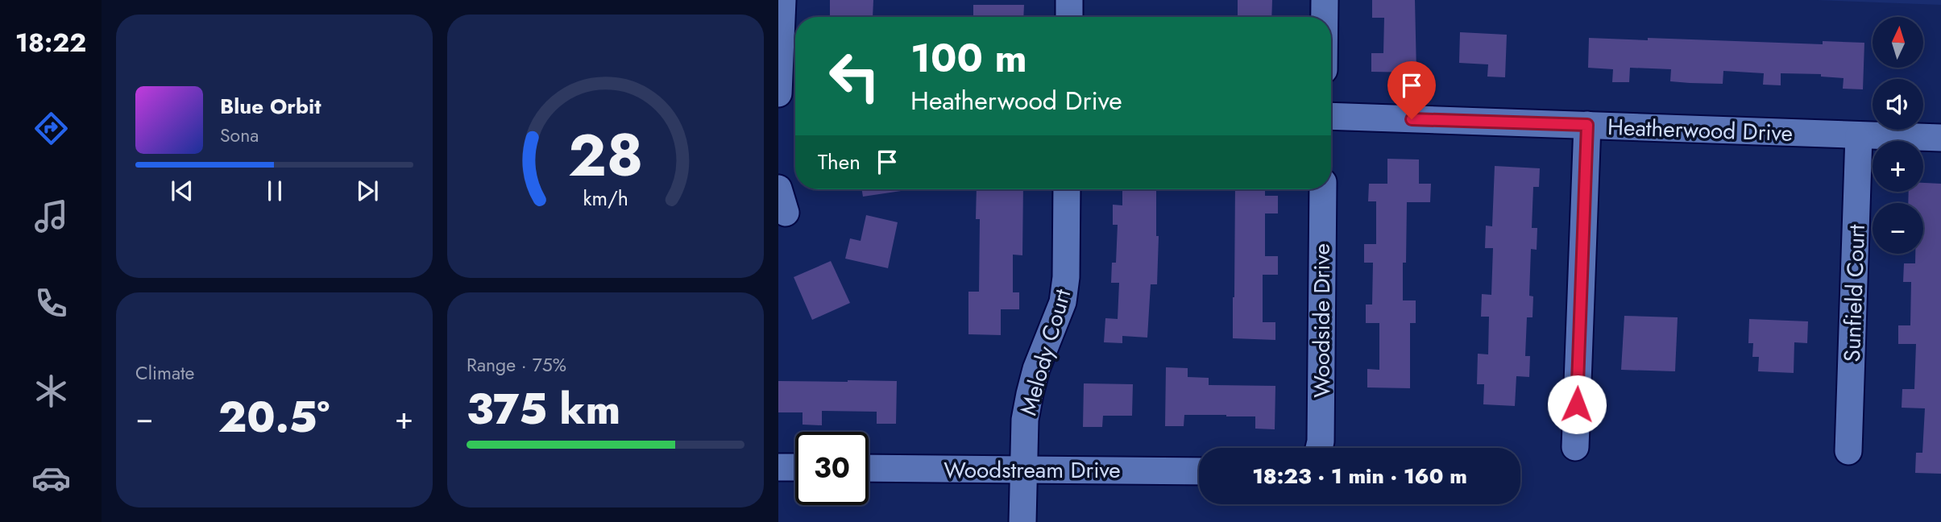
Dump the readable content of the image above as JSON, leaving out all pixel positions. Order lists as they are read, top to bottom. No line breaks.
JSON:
{"streets":{"street":["Heatherwood Drive","Sunfield Court","Woodside Drive","Melody Court","Woodstream Drive"]},"crossings":[["Heatherwood Drive","Sunfield Court"],["Melody Court","Woodstream Drive"]],"north":"top","page":{"tabs":"18:22","map_buttons":["+","−"],"turn":["100 m","Heatherwood Drive"],"song":["Blue Orbit","Sona"],"then":"Then","tile":["Climate",["Range · 75%","375 km"]],"heat":["−","20.5°","+"],"limit":"30","trip":"18:23 · 1 min · 160 m","gauge":["28","km/h"]}}
